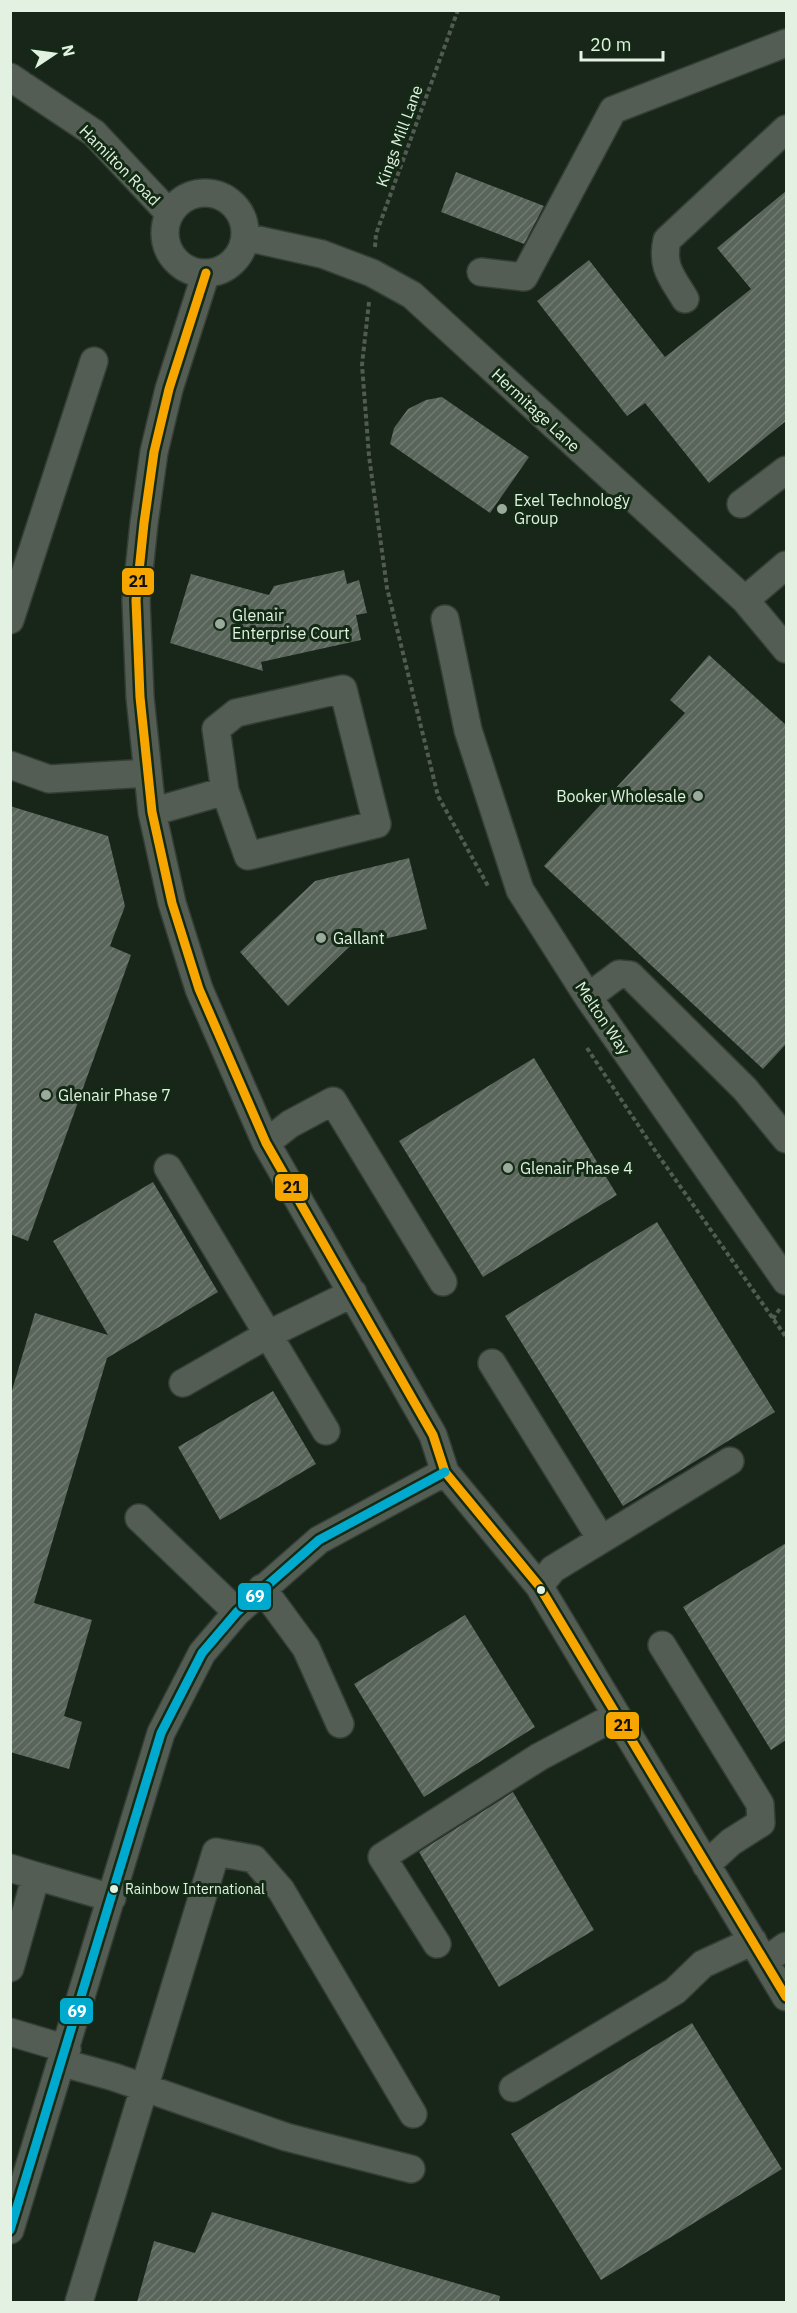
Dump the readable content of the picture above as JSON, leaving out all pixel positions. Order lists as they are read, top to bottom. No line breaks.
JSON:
{"streets":{"street":["Hamilton Road","Hermitage Lane","Melton Way"],"path":["Kings Mill Lane"]},"crossings":[["Kings Mill Lane","Hermitage Lane"],["Hamilton Road","Hermitage Lane"]],"places":["Exel Technology Group","Glenair Enterprise Court","Booker Wholesale","Gallant","Glenair Phase 7","Glenair Phase 4","Rainbow International"],"lines":["transit line 21","transit line 69"],"scale_bar":"20 m","north":"right"}
